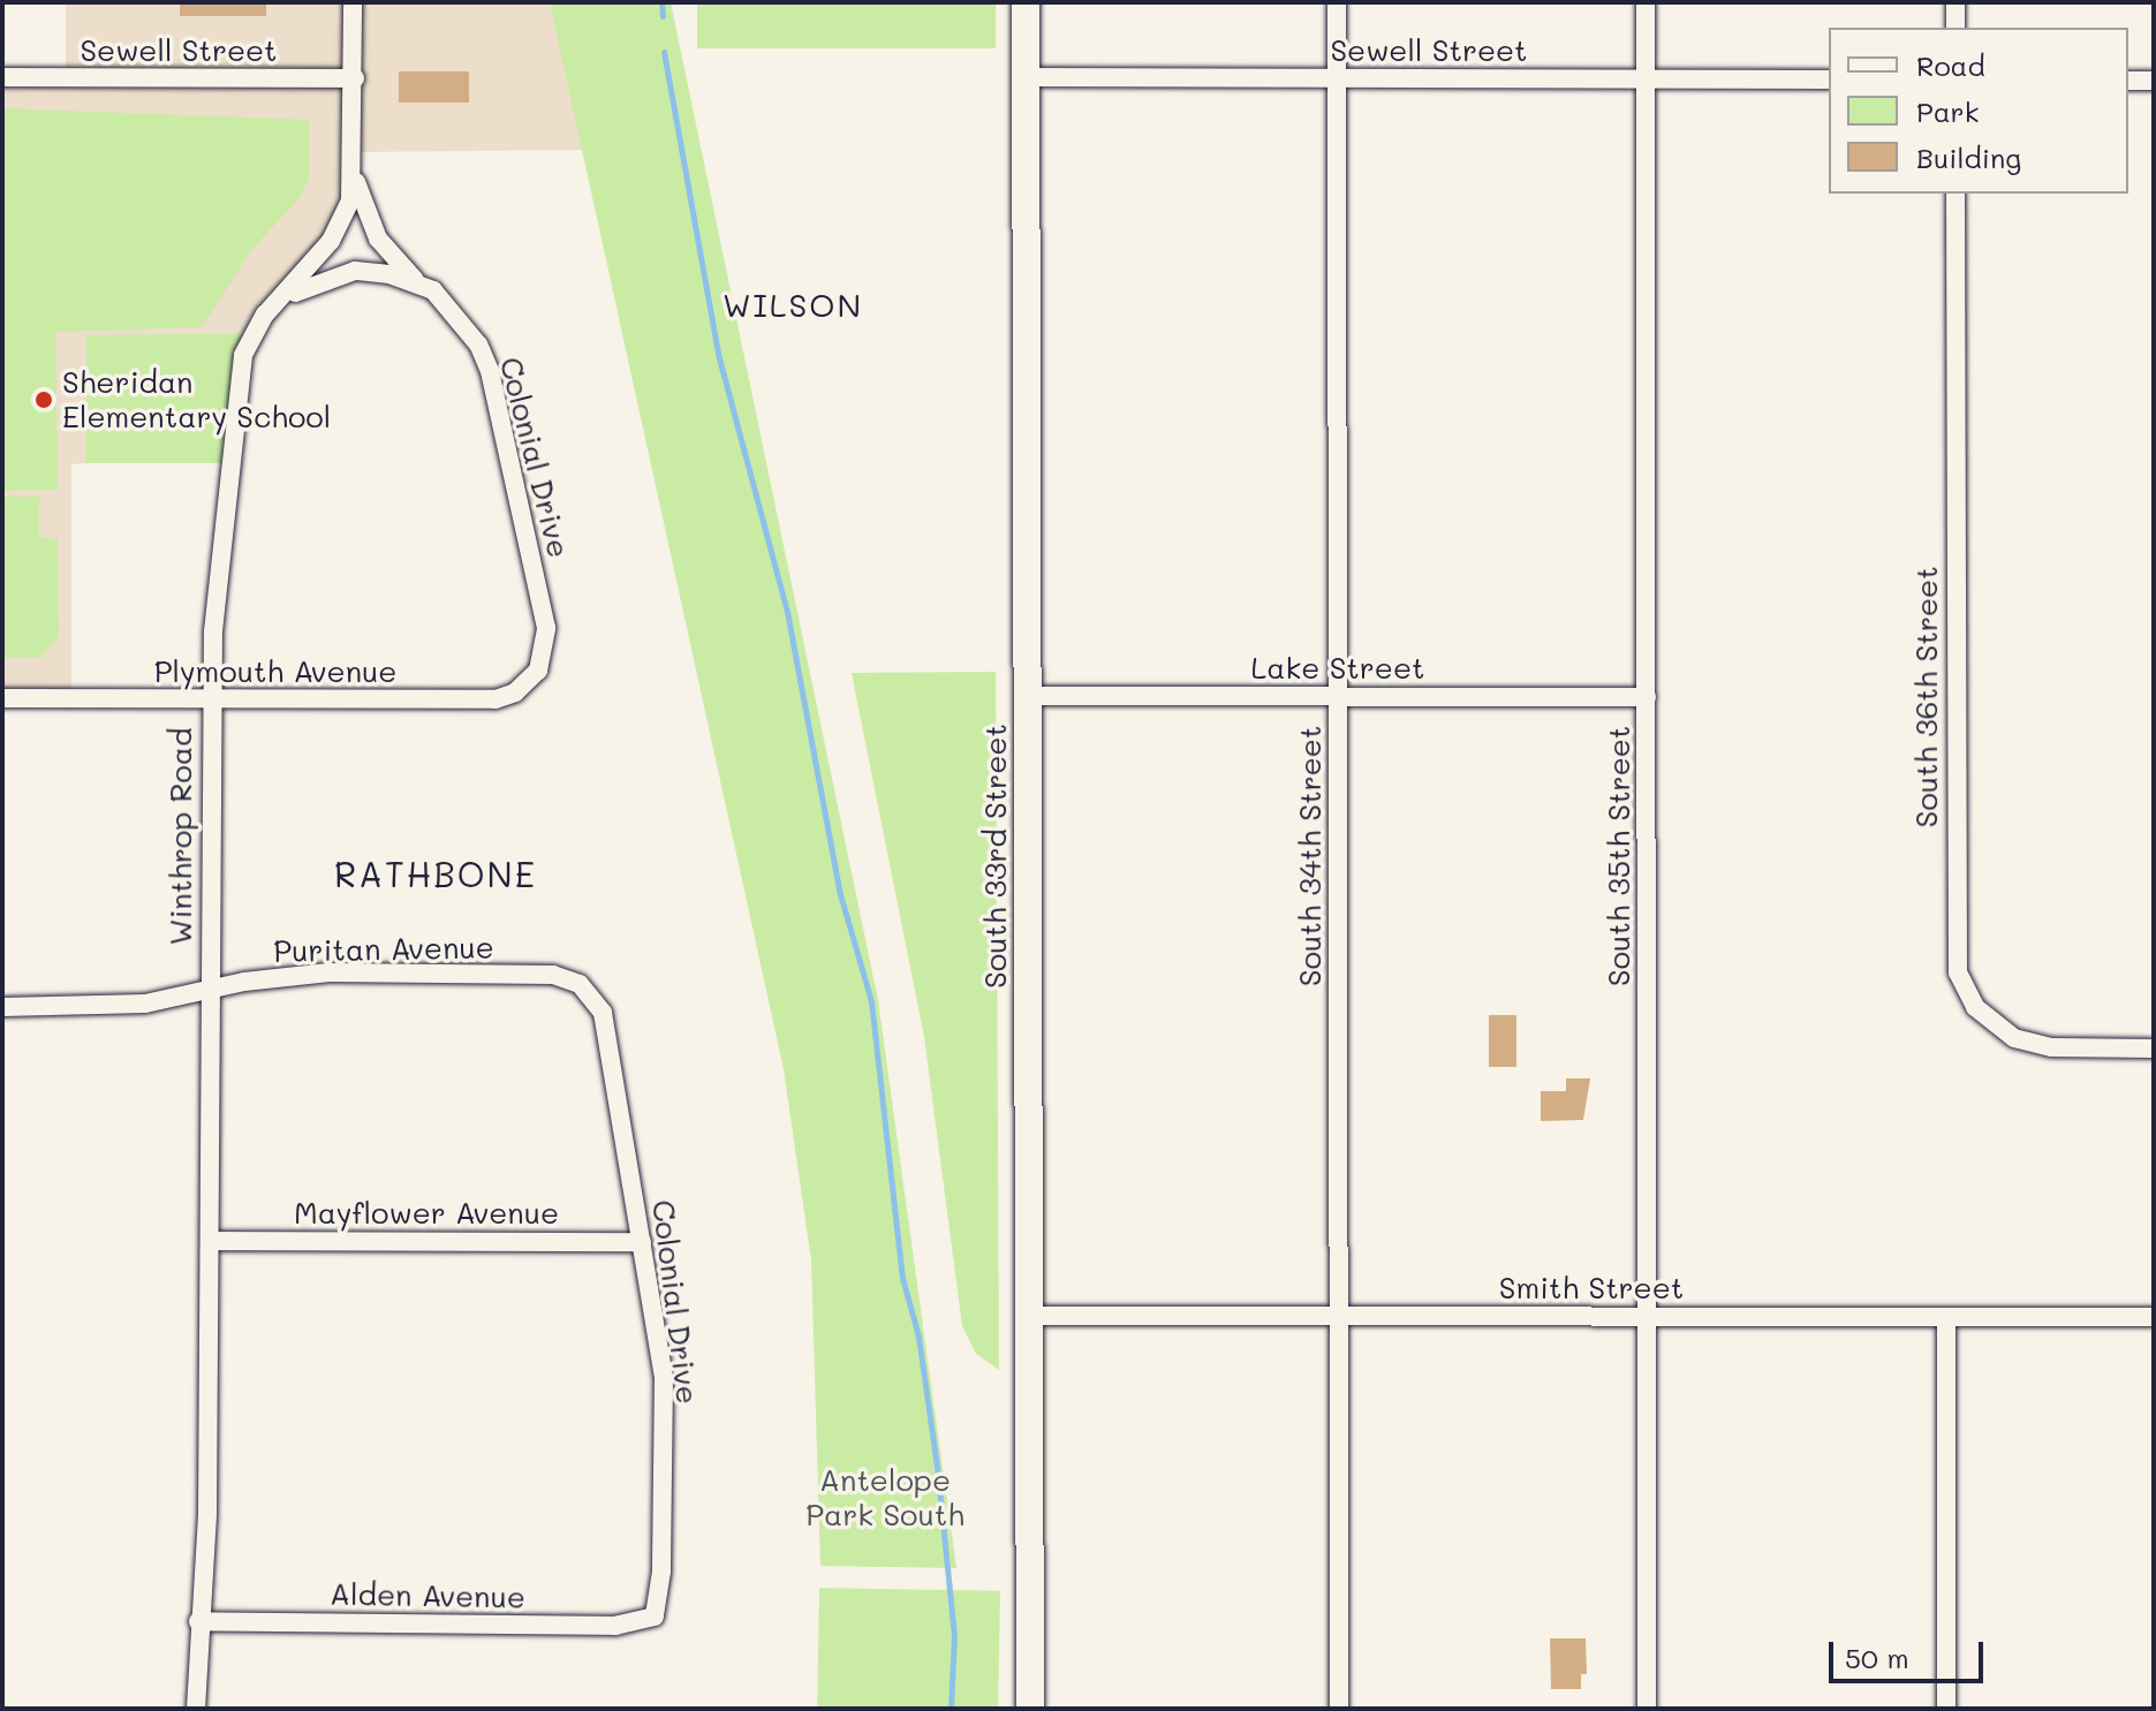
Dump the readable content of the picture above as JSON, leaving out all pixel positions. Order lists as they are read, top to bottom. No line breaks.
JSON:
{"streets":{"main road":["South 33rd Street"],"street":["Sewell Street","Colonial Drive","Lake Street","Plymouth Avenue","South 36th Street","Winthrop Road","South 34th Street","South 35th Street","Puritan Avenue","Mayflower Avenue","Smith Street","Alden Avenue"]},"crossings":[["Sewell Street","Winthrop Road"],["Sewell Street","South 33rd Street"],["Sewell Street","South 34th Street"],["Sewell Street","South 35th Street"],["Colonial Drive","Plymouth Avenue"],["Colonial Drive","Winthrop Road"],["Colonial Drive","Puritan Avenue"],["Colonial Drive","Mayflower Avenue"],["Colonial Drive","Alden Avenue"],["Lake Street","South 33rd Street"],["Lake Street","South 34th Street"],["Lake Street","South 35th Street"],["Plymouth Avenue","Winthrop Road"],["Winthrop Road","Puritan Avenue"],["Winthrop Road","Mayflower Avenue"],["Winthrop Road","Alden Avenue"],["South 33rd Street","Smith Street"],["South 34th Street","Smith Street"],["South 35th Street","Smith Street"]],"districts":["WILSON","RATHBONE"],"parks":["Antelope Park South"],"places":["Sheridan Elementary School"],"legend":["Road","Park","Building"],"scale_bar":"50 m"}
